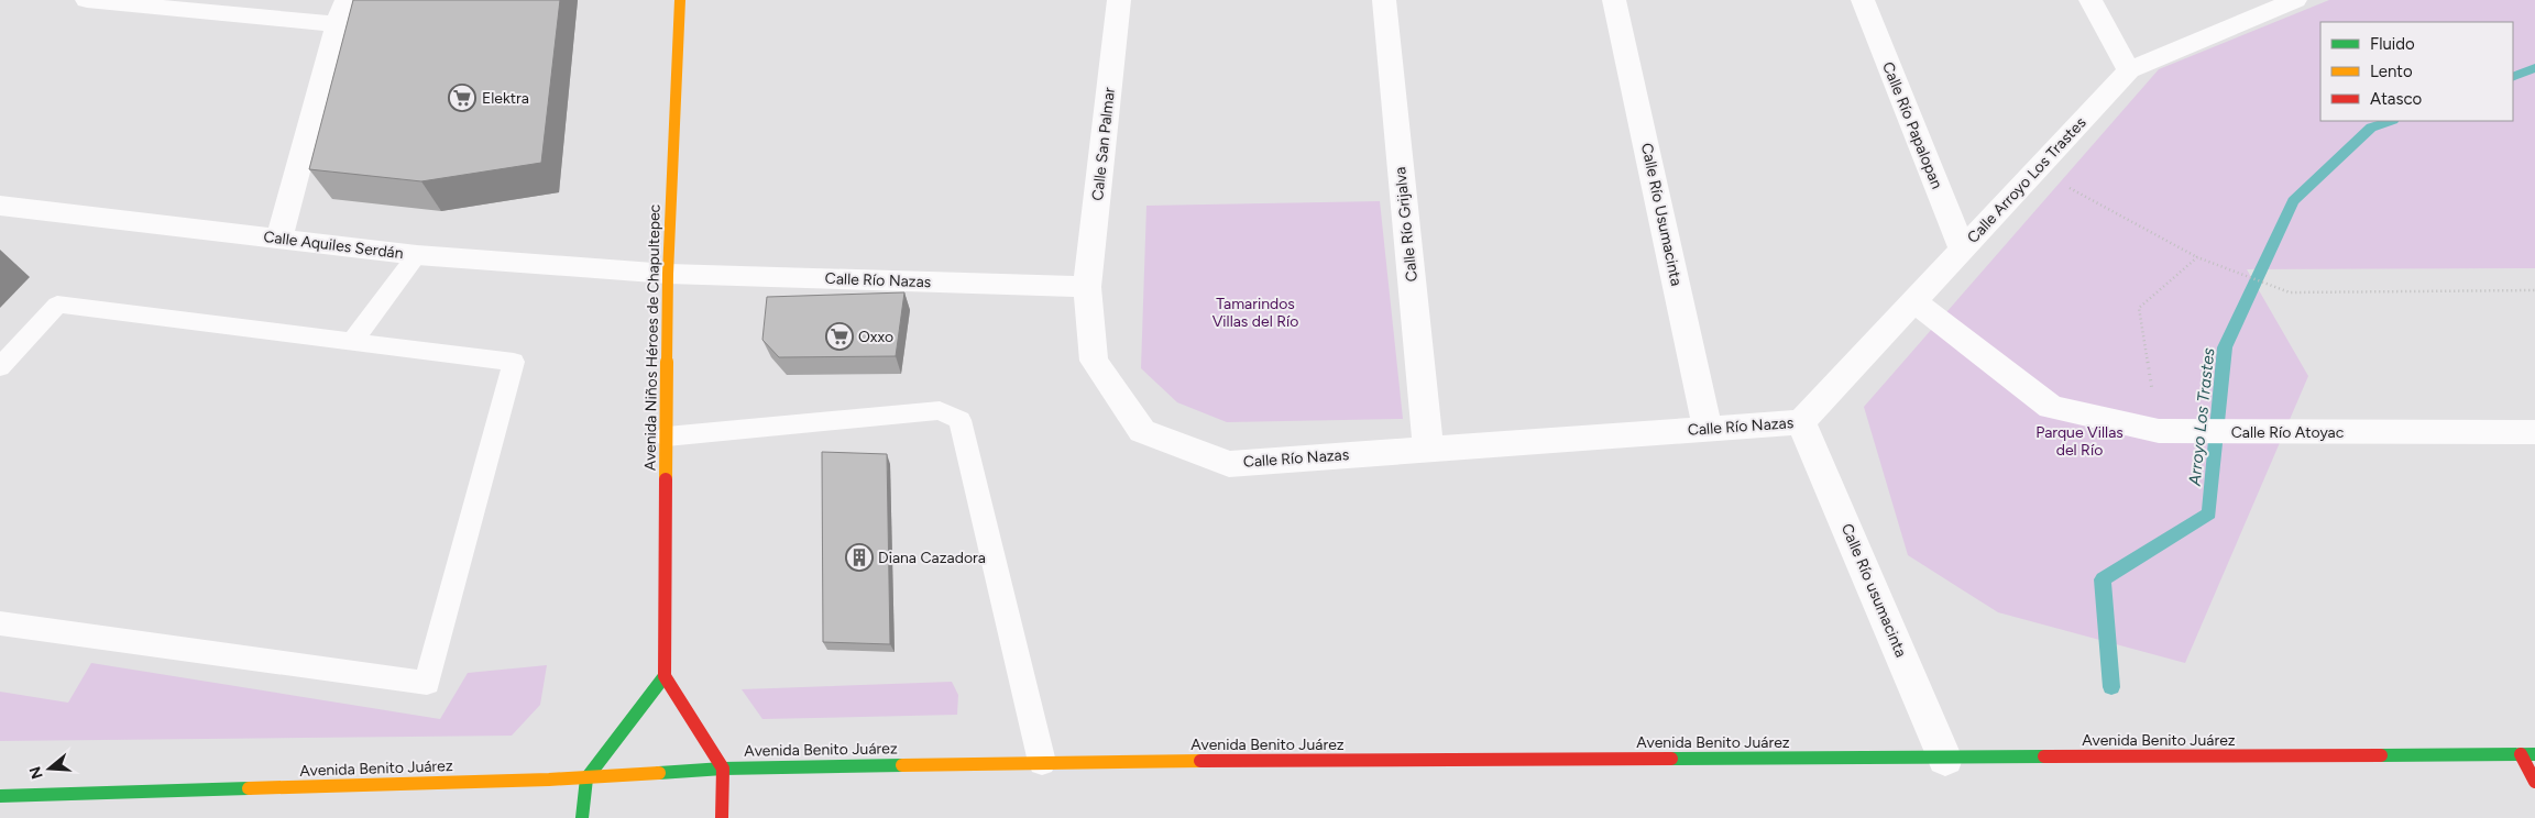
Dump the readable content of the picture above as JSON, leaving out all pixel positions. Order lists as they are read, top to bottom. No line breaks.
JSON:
{"streets":{"main road":["Avenida Niños Héroes de Chapultepec","Avenida Benito Juárez"],"street":["Calle Río Papalopan","Calle San Palmar","Calle Arroyo Los Trastes","Calle Río Usumacinta","Calle Río Grijalva","Calle Aquiles Serdán","Calle Río Nazas","Calle Río Atoyac","Calle Río usumacinta"]},"crossings":[["Calle Río Papalopan","Calle Arroyo Los Trastes"],["Calle San Palmar","Calle Río Nazas"],["Calle Arroyo Los Trastes","Calle Río Nazas"],["Calle Arroyo Los Trastes","Calle Río Atoyac"],["Calle Arroyo Los Trastes","Calle Río usumacinta"],["Calle Río Usumacinta","Calle Río Nazas"],["Calle Río Grijalva","Calle Río Nazas"],["Calle Aquiles Serdán","Calle Río Nazas"],["Calle Aquiles Serdán","Avenida Niños Héroes de Chapultepec"],["Calle Río Nazas","Avenida Niños Héroes de Chapultepec"],["Calle Río Nazas","Calle Río usumacinta"],["Calle Río usumacinta","Avenida Benito Juárez"]],"water":["Arroyo Los Trastes"],"parks":["Tamarindos Villas del Río","Parque Villas del Río"],"places":{"supermarket":["Elektra","Oxxo"],"building":["Diana Cazadora"]},"legend":["Fluido","Lento","Atasco"],"north":"left"}
